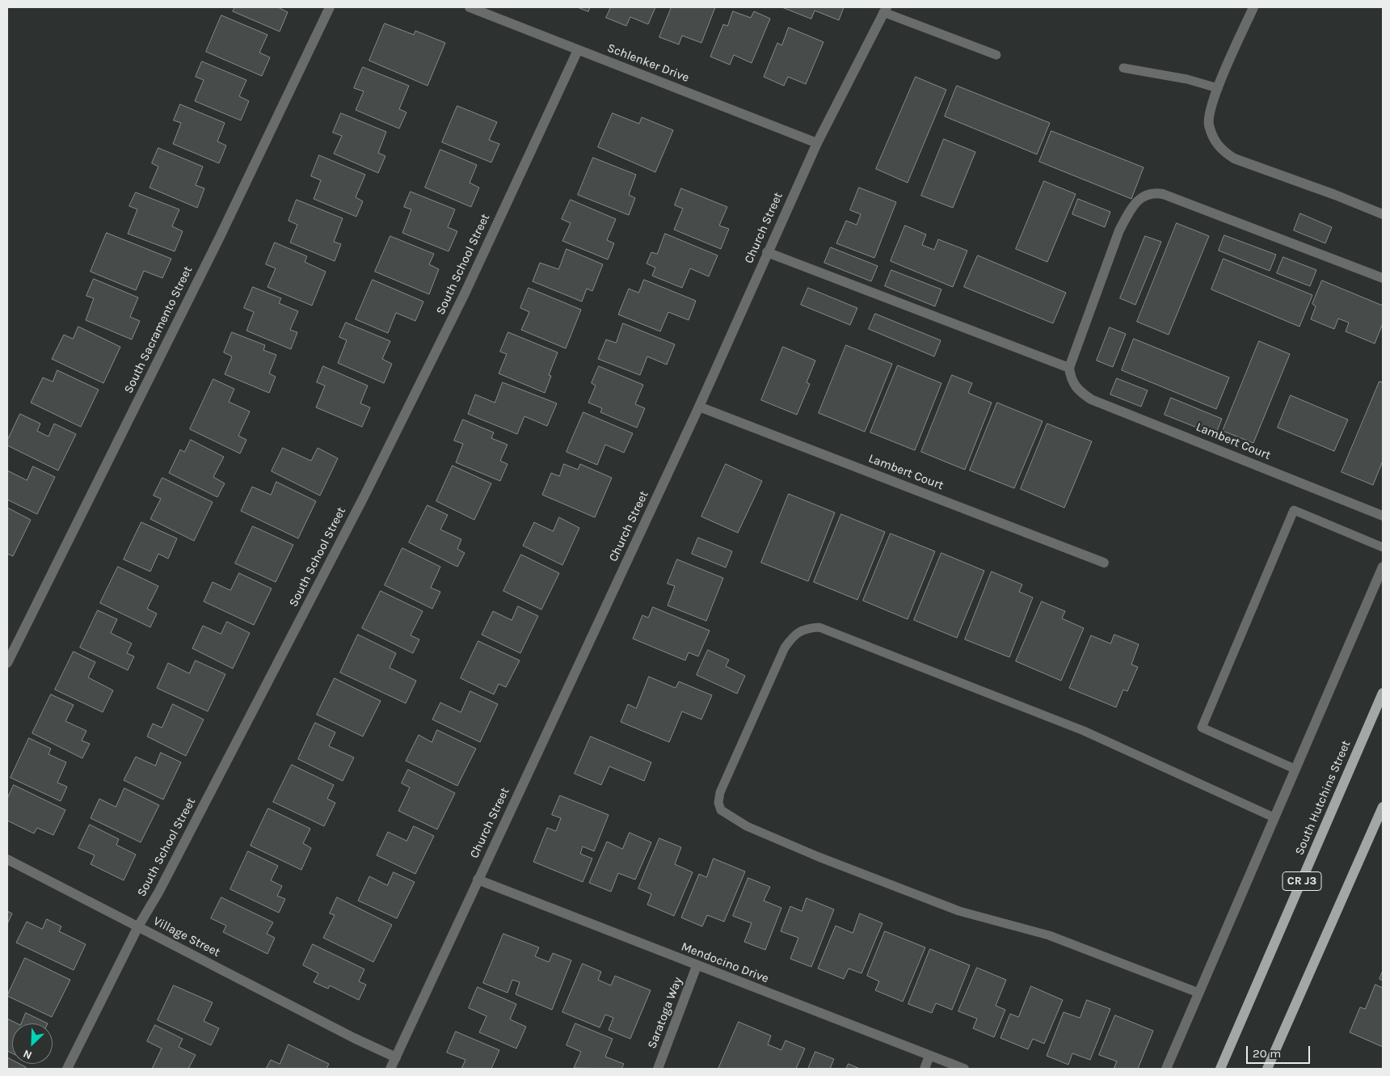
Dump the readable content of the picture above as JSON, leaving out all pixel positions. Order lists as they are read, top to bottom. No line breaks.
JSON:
{"streets":{"main road":["South Hutchins Street","CR J3"],"street":["Schlenker Drive","Church Street","South School Street","South Sacramento Street","Lambert Court","Village Street","Mendocino Drive","Saratoga Way"]},"crossings":[["Schlenker Drive","Church Street"],["Schlenker Drive","South School Street"],["Church Street","Lambert Court"],["Church Street","Village Street"],["Church Street","Mendocino Drive"],["South School Street","Village Street"],["Mendocino Drive","Saratoga Way"]],"scale_bar":"20 m","north":"bottom left"}
